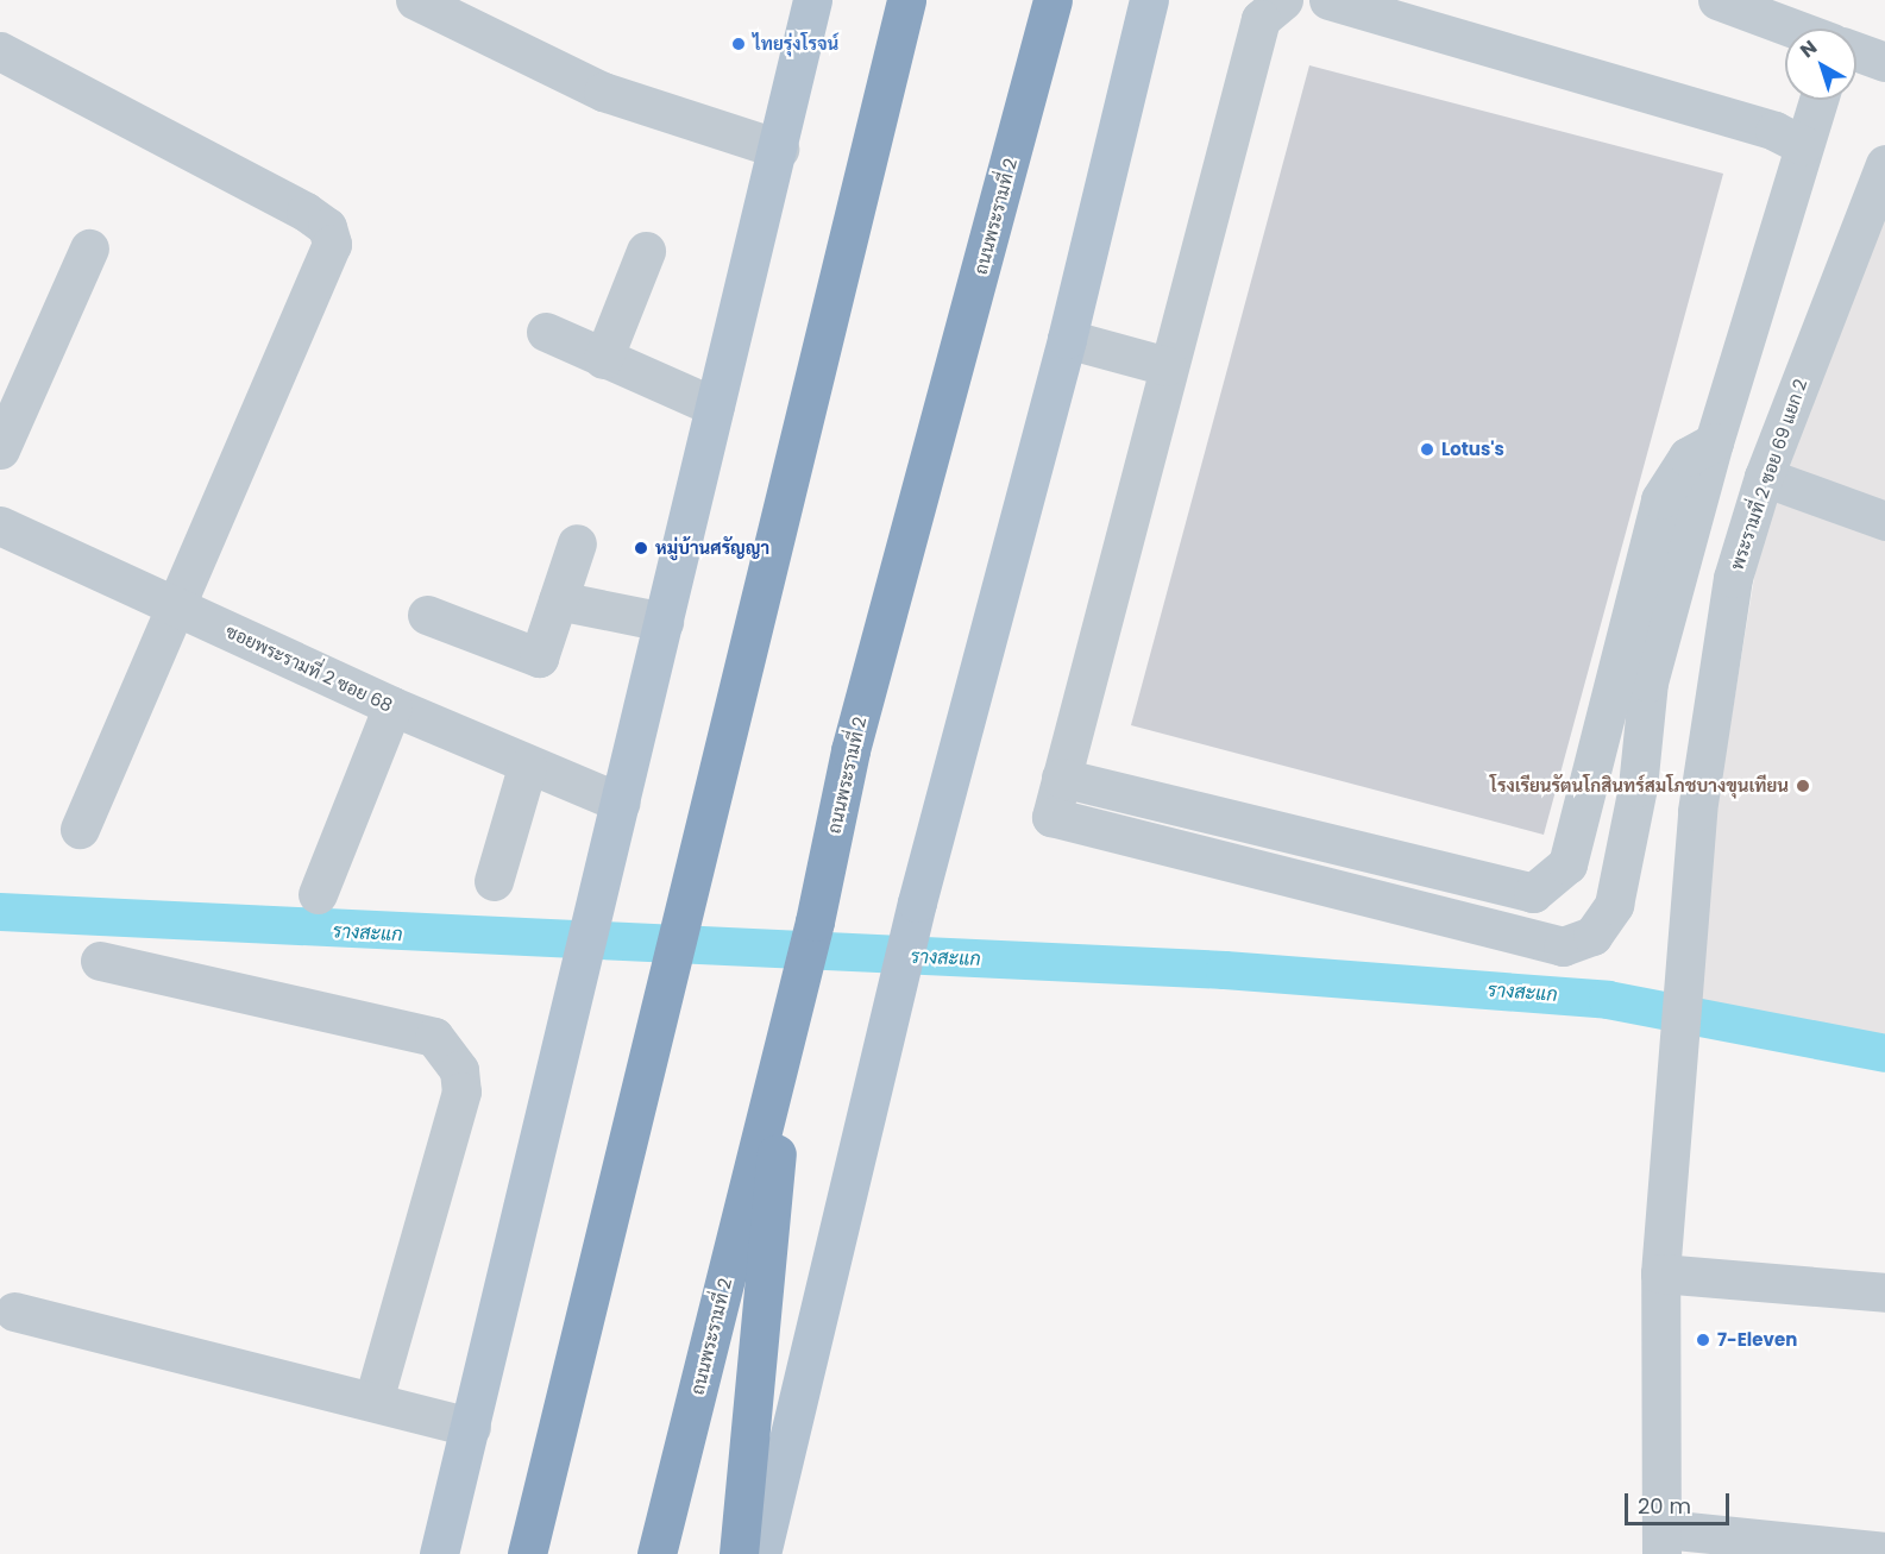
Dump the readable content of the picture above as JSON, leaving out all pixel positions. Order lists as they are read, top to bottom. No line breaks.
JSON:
{"streets":{"highway":["ถนนพระรามที่ 2"],"street":["พระรามที่ 2 ซอย 69 แยก 2","ซอยพระรามที่ 2 ซอย 68"]},"water":["รางสะแก"],"places":["ไทยรุ่งโรจน์","Lotus's","หมู่บ้านศรัญญา","โรงเรียนรัตนโกสินทร์สมโภชบางขุนเทียน","7-Eleven"],"scale_bar":"20 m","north":"top left"}
